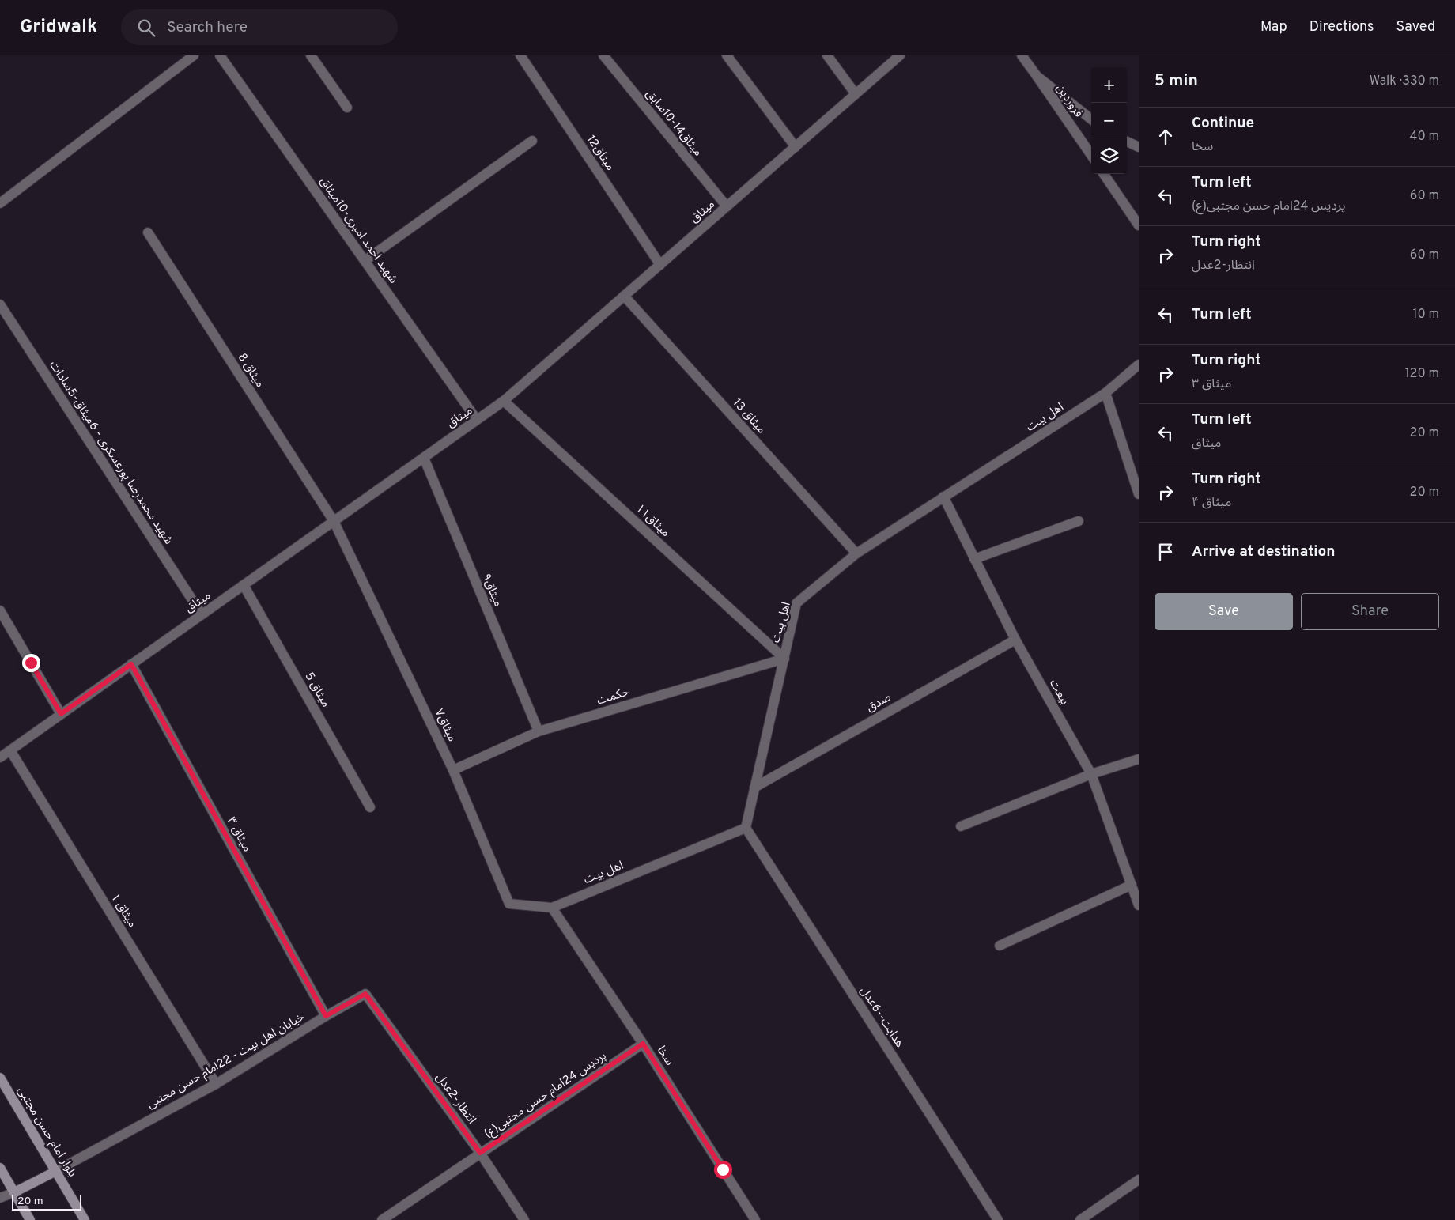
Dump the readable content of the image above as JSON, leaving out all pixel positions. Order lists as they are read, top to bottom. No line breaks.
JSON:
{"streets":{"main road":["بلوار امام حسن مجتبی"],"street":["فروردین","میثاق14-10سابق","12میثاق","میثاق","شهید احمد امیری-10میثاق","میثاق 8","میثاق 13","اهل بیت","شهید محمدرضا پورعسکری - 6میثاق-5سادات","میثاق۱۱","میثاق۹","میثاق 5","بیعت","حکمت","صدق","میثاق۷","میثاق ۳","میثاق ۱","هدایت--6عدل","سخا","خیابان اهل بیت - 22امام حسن مجتبی","پردیس 24امام حسن مجتبی(ع)","انتظار-2عدل"]},"crossings":[["میثاق14-10سابق","میثاق"],["12میثاق","میثاق"],["میثاق","شهید احمد امیری-10میثاق"],["میثاق","میثاق 8"],["میثاق","میثاق 13"],["میثاق","شهید محمدرضا پورعسکری - 6میثاق-5سادات"],["میثاق","میثاق۱۱"],["میثاق","میثاق۹"],["میثاق","میثاق 5"],["میثاق","میثاق۷"],["میثاق","میثاق ۳"],["میثاق","میثاق ۱"],["میثاق 8","میثاق۷"],["میثاق 13","اهل بیت"],["اهل بیت","میثاق۱۱"],["اهل بیت","بیعت"],["اهل بیت","حکمت"],["اهل بیت","صدق"],["اهل بیت","میثاق۷"],["اهل بیت","هدایت--6عدل"],["اهل بیت","سخا"],["میثاق۱۱","حکمت"],["میثاق۹","حکمت"],["بیعت","صدق"],["حکمت","میثاق۷"],["میثاق۷","سخا"],["میثاق ۳","خیابان اهل بیت - 22امام حسن مجتبی"],["میثاق ۱","خیابان اهل بیت - 22امام حسن مجتبی"],["سخا","پردیس 24امام حسن مجتبی(ع)"],["خیابان اهل بیت - 22امام حسن مجتبی","انتظار-2عدل"],["خیابان اهل بیت - 22امام حسن مجتبی","بلوار امام حسن مجتبی"],["پردیس 24امام حسن مجتبی(ع)","انتظار-2عدل"]],"scale_bar":"20 m","page":{"header":"Gridwalk","search":"Search here","nav":["Map","Directions","Saved"],"heading":["5 min","Walk · 330 m"],"map_buttons":["+","−"],"list":[["Continue","سخا","40 m"],["Turn left","پردیس 24امام حسن مجتبی(ع)","60 m"],["Turn right","انتظار-2عدل","60 m"],["Turn left","10 m"],["Turn right","میثاق ۳","120 m"],["Turn left","میثاق","20 m"],["Turn right","میثاق ۴","20 m"],"Arrive at destination"],"buttons":["Save","Share"],"scale":"20 m"}}
